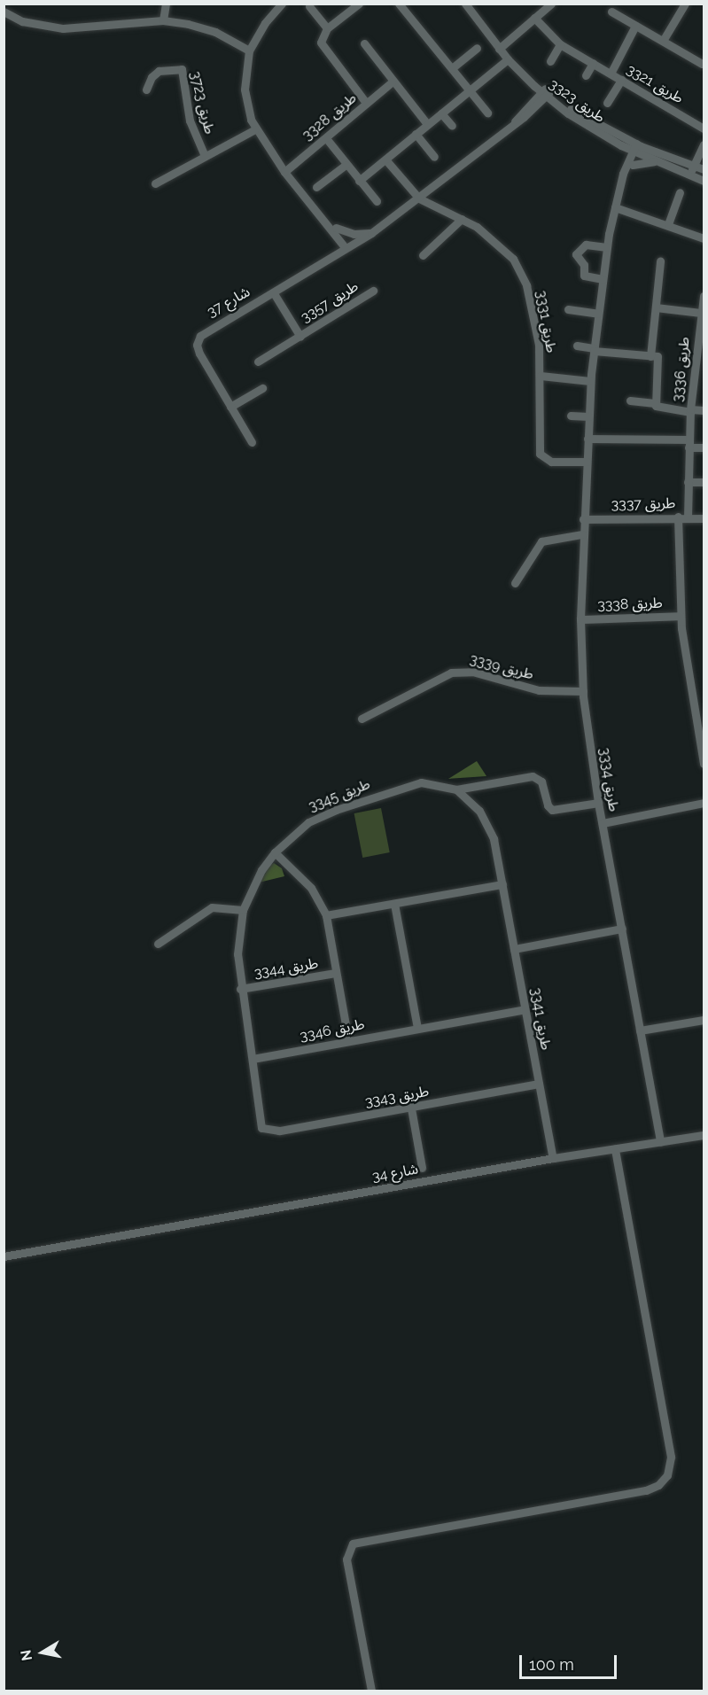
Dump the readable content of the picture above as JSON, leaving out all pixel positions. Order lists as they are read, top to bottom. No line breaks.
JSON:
{"streets":{"street":["طريق 3321","طريق 3323","طريق 3723","طريق 3328","شارع 37","طريق 3357","طريق 3331","طريق 3336","طريق 3337","طريق 3338","طريق 3339","طريق 3334","طريق 3345","طريق 3344","طريق 3341","طريق 3346","طريق 3343","شارع 34"]},"crossings":[["طريق 3323","شارع 37"],["طريق 3323","طريق 3334"],["شارع 37","طريق 3357"],["شارع 37","طريق 3331"],["طريق 3331","طريق 3334"],["طريق 3336","طريق 3337"],["طريق 3337","طريق 3338"],["طريق 3337","طريق 3334"],["طريق 3338","طريق 3334"],["طريق 3339","طريق 3334"],["طريق 3334","شارع 34"],["طريق 3345","طريق 3344"],["طريق 3345","طريق 3341"],["طريق 3345","طريق 3346"],["طريق 3345","طريق 3343"],["طريق 3344","طريق 3346"],["طريق 3341","طريق 3346"],["طريق 3341","طريق 3343"],["طريق 3341","شارع 34"]],"scale_bar":"100 m","north":"left"}
